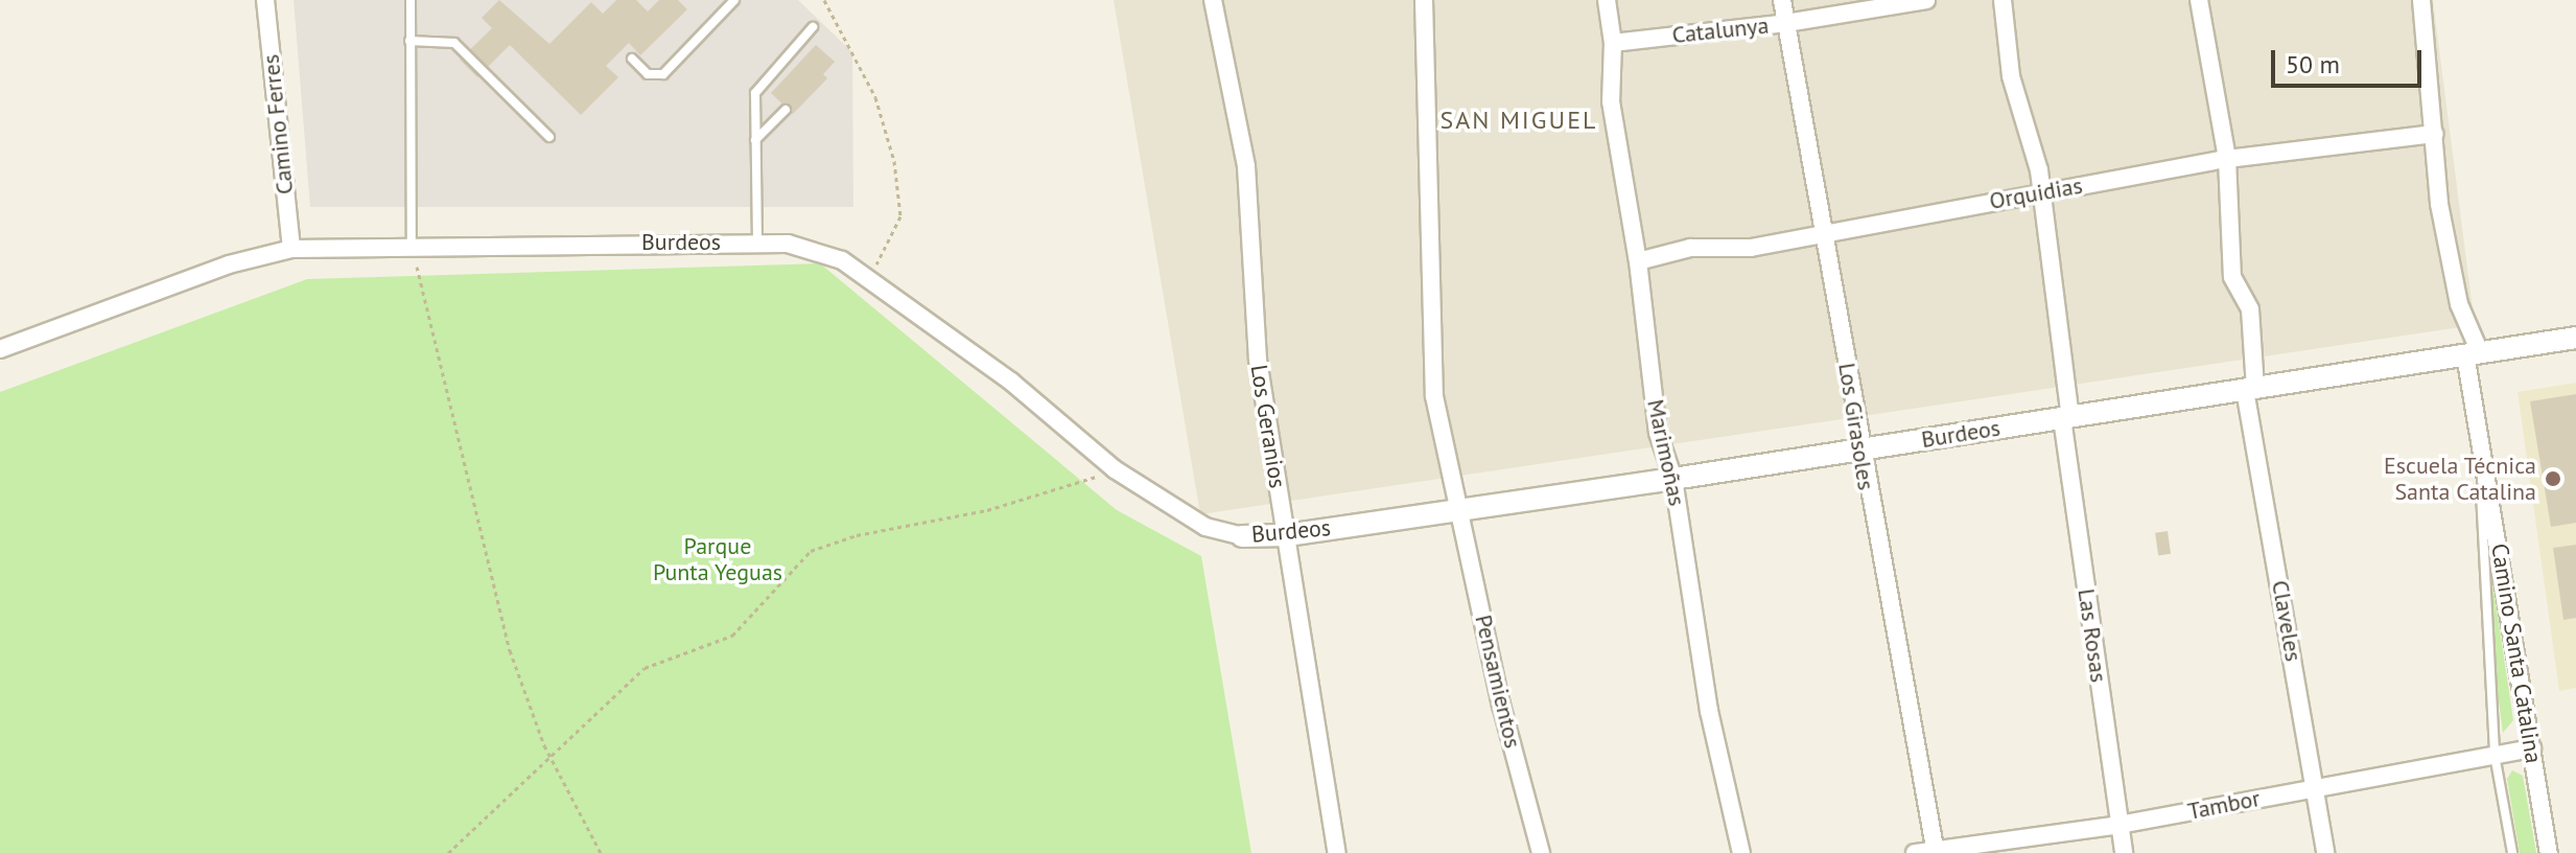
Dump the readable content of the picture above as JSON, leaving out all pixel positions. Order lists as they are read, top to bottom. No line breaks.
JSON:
{"streets":{"street":["Catalunya","Camino Ferres","Orquidias","Burdeos","Los Geranios","Los Girasoles","Marimoñas","Claveles","Las Rosas","Camino Santa Catalina","Pensamientos","Tambor"]},"crossings":[["Catalunya","Los Girasoles"],["Catalunya","Marimoñas"],["Camino Ferres","Burdeos"],["Orquidias","Los Girasoles"],["Orquidias","Marimoñas"],["Orquidias","Claveles"],["Orquidias","Las Rosas"],["Orquidias","Camino Santa Catalina"],["Burdeos","Los Geranios"],["Burdeos","Los Girasoles"],["Burdeos","Marimoñas"],["Burdeos","Claveles"],["Burdeos","Las Rosas"],["Burdeos","Camino Santa Catalina"],["Burdeos","Pensamientos"],["Los Girasoles","Tambor"],["Claveles","Tambor"],["Las Rosas","Tambor"],["Camino Santa Catalina","Tambor"]],"districts":["SAN MIGUEL"],"parks":["Parque Punta Yeguas"],"places":["Escuela Técnica Santa Catalina"],"scale_bar":"50 m"}
